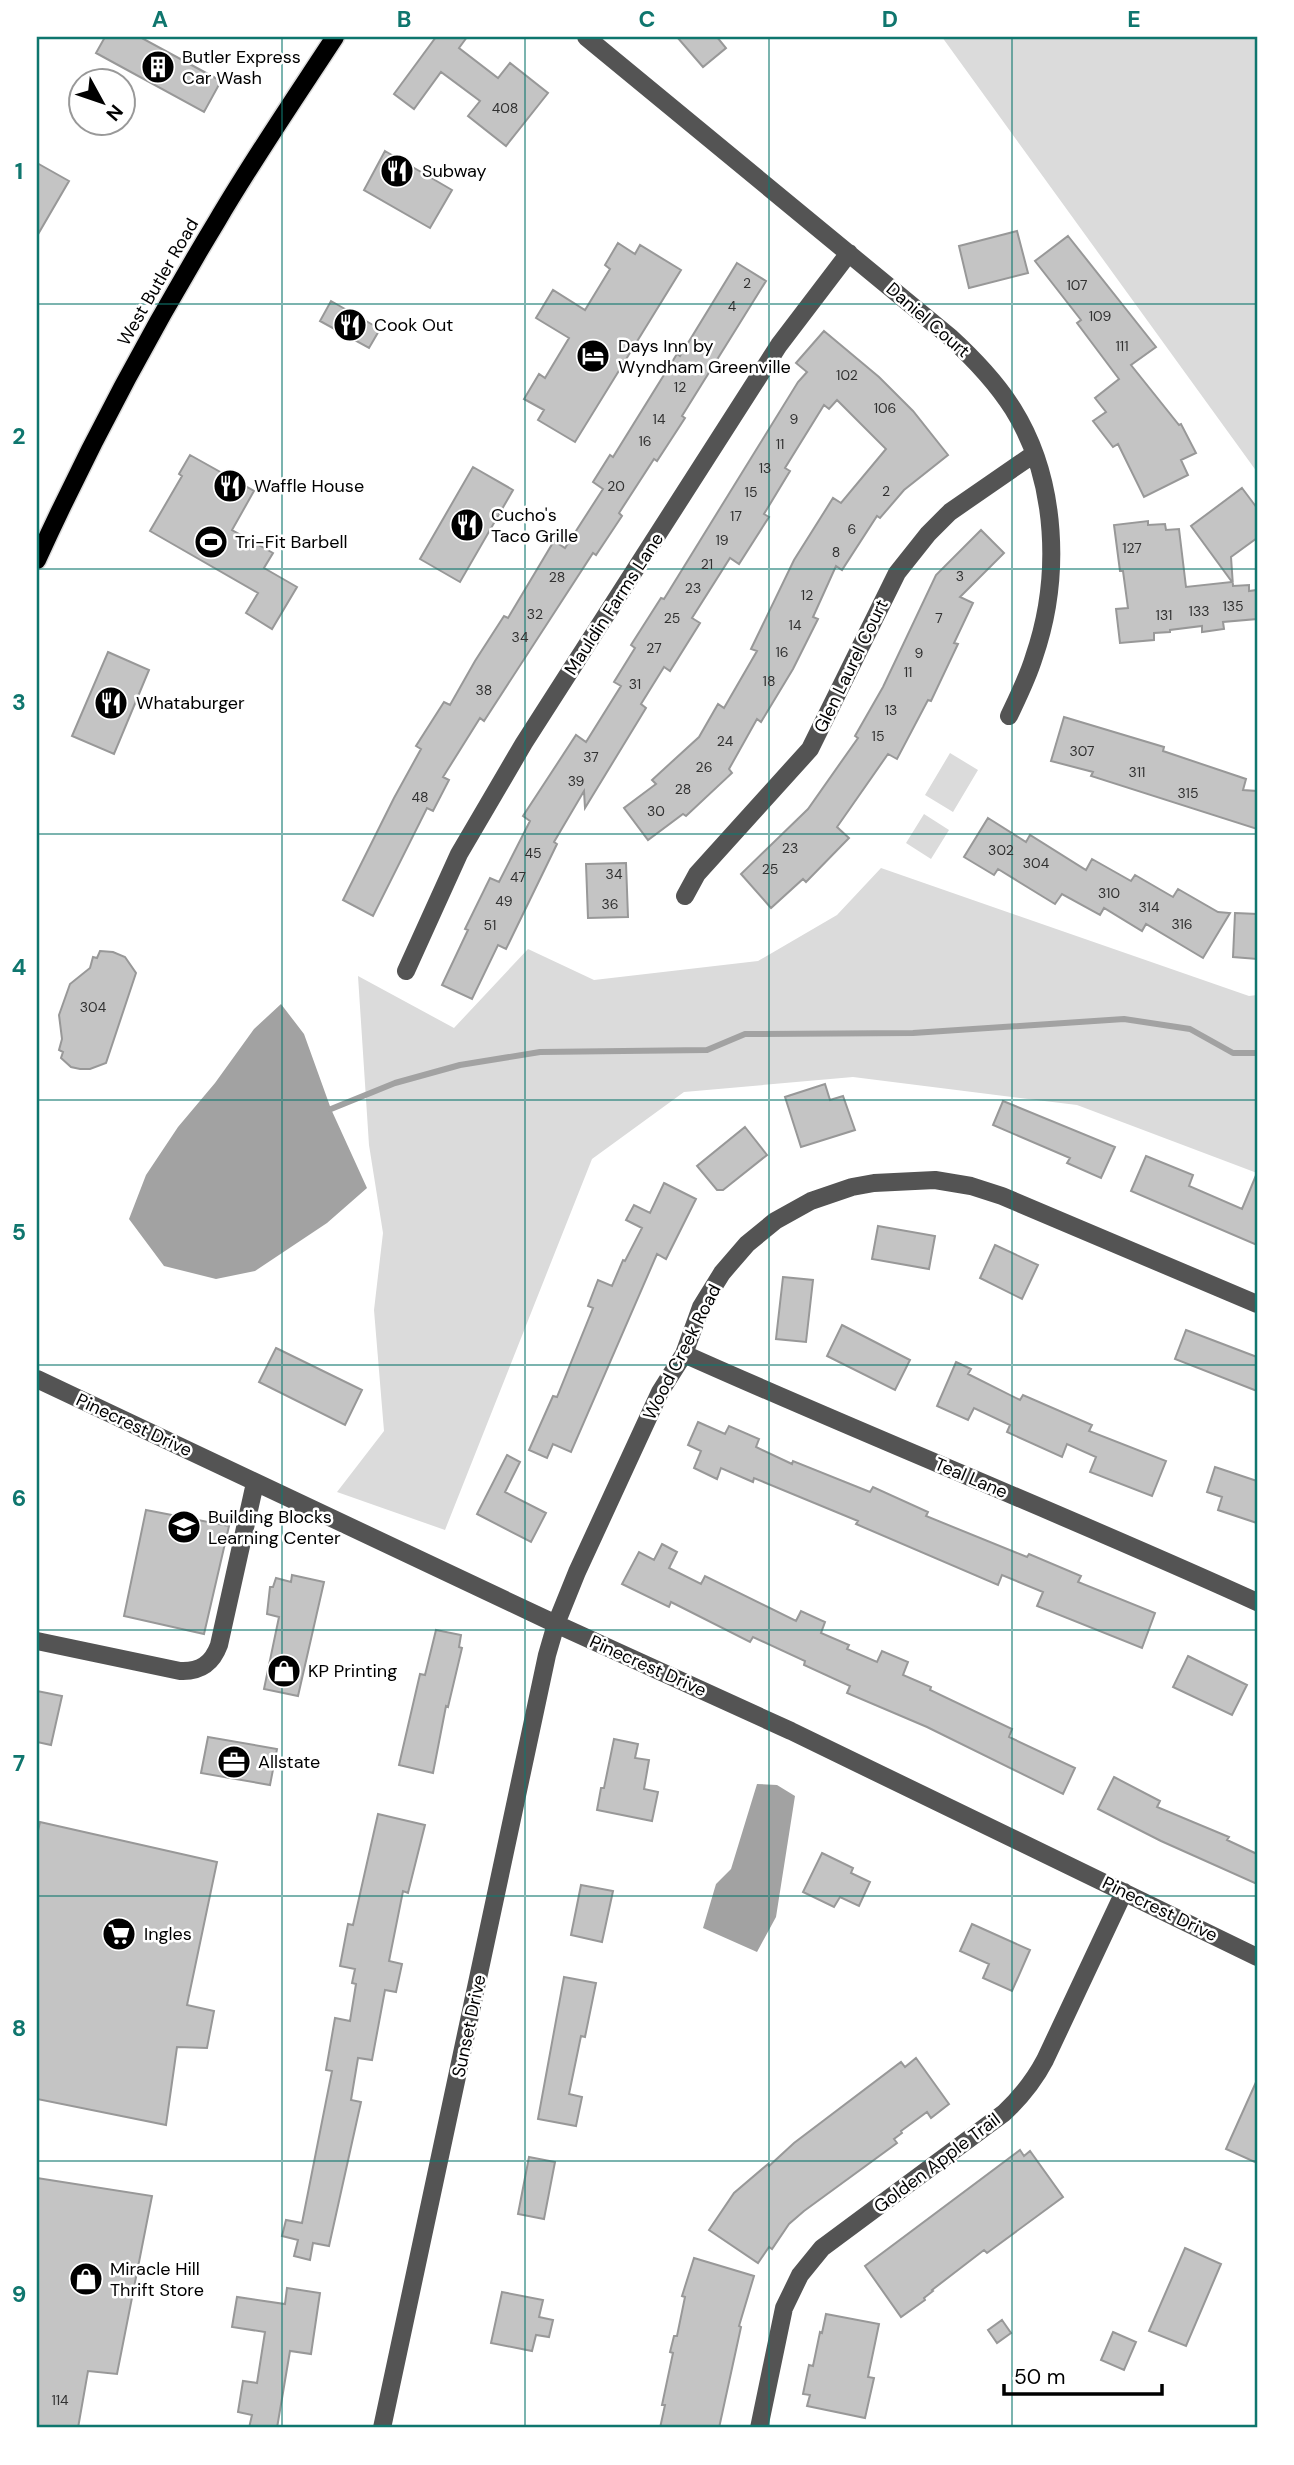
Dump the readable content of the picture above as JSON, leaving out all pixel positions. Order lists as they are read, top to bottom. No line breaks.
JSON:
{"streets":{"main road":["West Butler Road"],"street":["Daniel Court","Mauldin Farms Lane","Glen Laurel Court","Wood Creek Road","Pinecrest Drive","Teal Lane","Sunset Drive","Golden Apple Trail"]},"crossings":[["Daniel Court","Mauldin Farms Lane"],["Daniel Court","Glen Laurel Court"],["Wood Creek Road","Pinecrest Drive"],["Wood Creek Road","Teal Lane"],["Wood Creek Road","Sunset Drive"],["Pinecrest Drive","Sunset Drive"],["Pinecrest Drive","Golden Apple Trail"]],"places":{"building":["Butler Express Car Wash"],"restaurant":["Subway","Cook Out","Waffle House","Cucho's Taco Grille","Whataburger"],"hotel":["Days Inn by Wyndham Greenville"],"sports":["Tri-Fit Barbell"],"school or university":["Building Blocks Learning Center"],"shop":["KP Printing","Miracle Hill Thrift Store"],"office":["Allstate"],"supermarket":["Ingles"]},"house_numbers":["408","2","107","4","109","111","102","12","106","14","9","16","11","13","20","2","15","17","6","19","127","8","21","3","28","23","12","135","133","32","131","25","7","14","34","27","16","9","11","18","31","38","13","15","24","307","37","26","311","39","28","315","48","30","23","302","45","304","25","34","47","310","49","36","314","316","51","304","114"],"scale_bar":"50 m","north":"bottom right","grid":{"columns":["A","B","C","D","E"],"rows":["1","2","3","4","5","6","7","8","9"]}}
